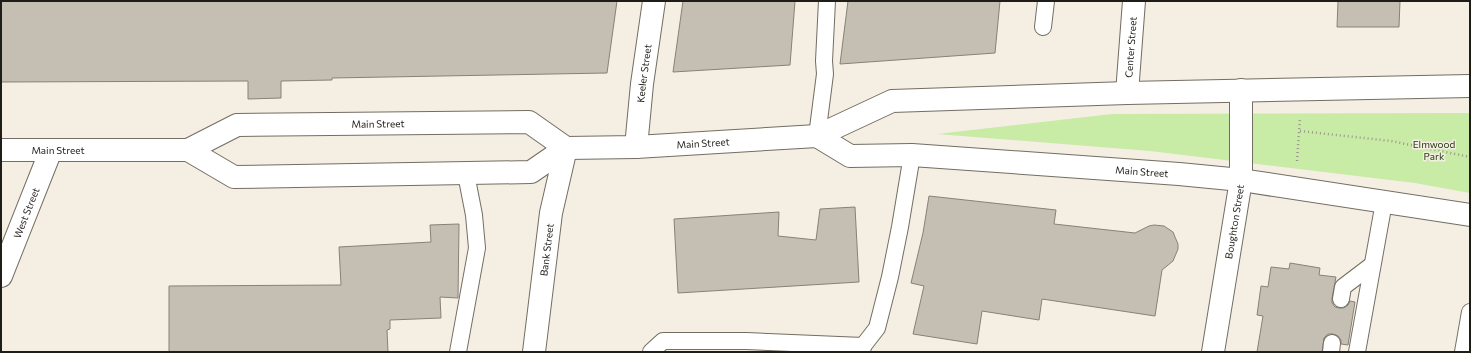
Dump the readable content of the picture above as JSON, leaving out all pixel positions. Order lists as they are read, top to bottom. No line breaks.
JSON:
{"streets":{"main road":["Center Street","Keeler Street","Main Street","West Street","Boughton Street","Bank Street"]},"crossings":[["Center Street","Main Street"],["Keeler Street","Main Street"],["Main Street","West Street"],["Main Street","Boughton Street"],["Main Street","Bank Street"]],"parks":["Elmwood Park"]}
